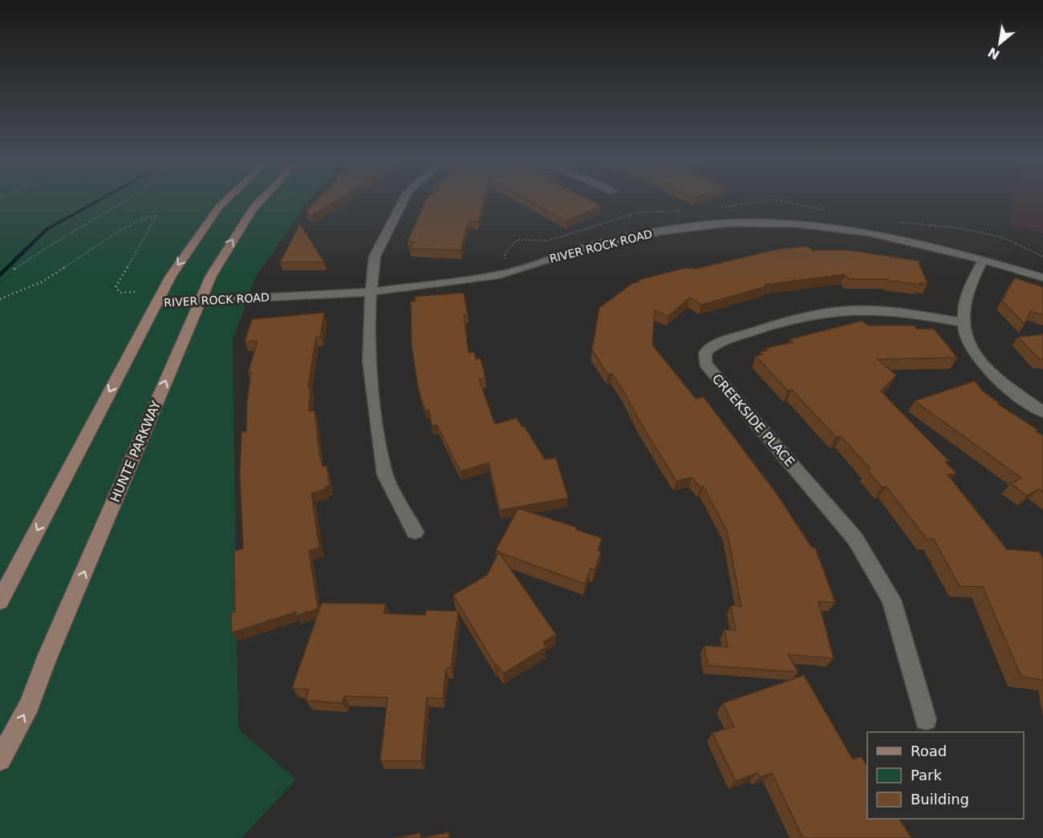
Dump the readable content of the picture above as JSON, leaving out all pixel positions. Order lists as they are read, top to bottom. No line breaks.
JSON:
{"streets":{"main road":["HUNTE PARKWAY"],"street":["RIVER ROCK ROAD","CREEKSIDE PLACE"]},"crossings":[["RIVER ROCK ROAD","HUNTE PARKWAY"]],"legend":["Road","Park","Building"],"north":"bottom left"}
